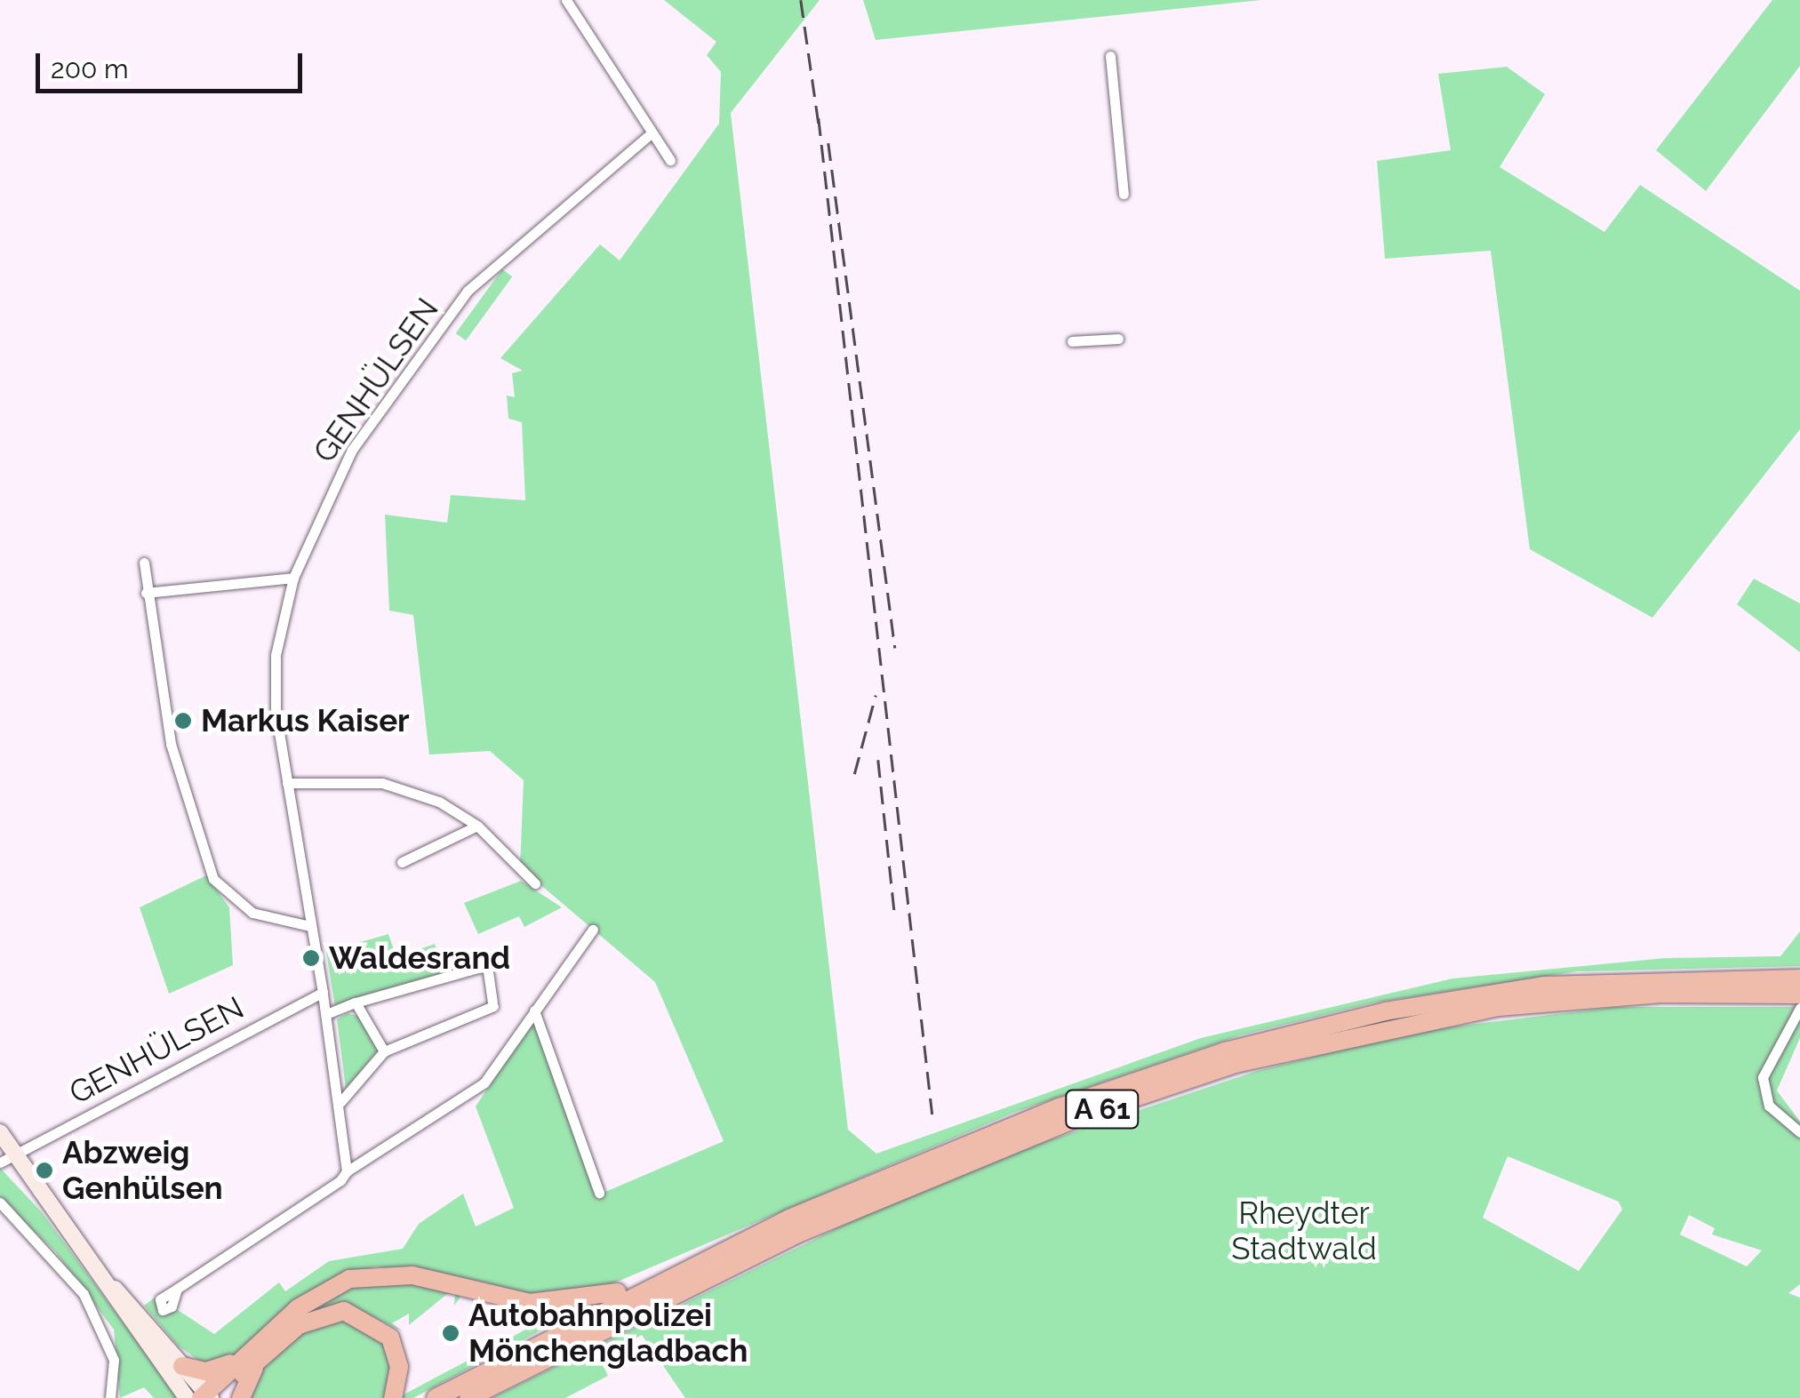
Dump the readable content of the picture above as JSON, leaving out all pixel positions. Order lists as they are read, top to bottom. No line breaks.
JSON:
{"streets":{"highway":["A 61"],"street":["GENHÜLSEN"]},"parks":["Rheydter Stadtwald"],"places":["Markus Kaiser","Waldesrand","Abzweig Genhülsen","Autobahnpolizei Mönchengladbach"],"scale_bar":"200 m"}
